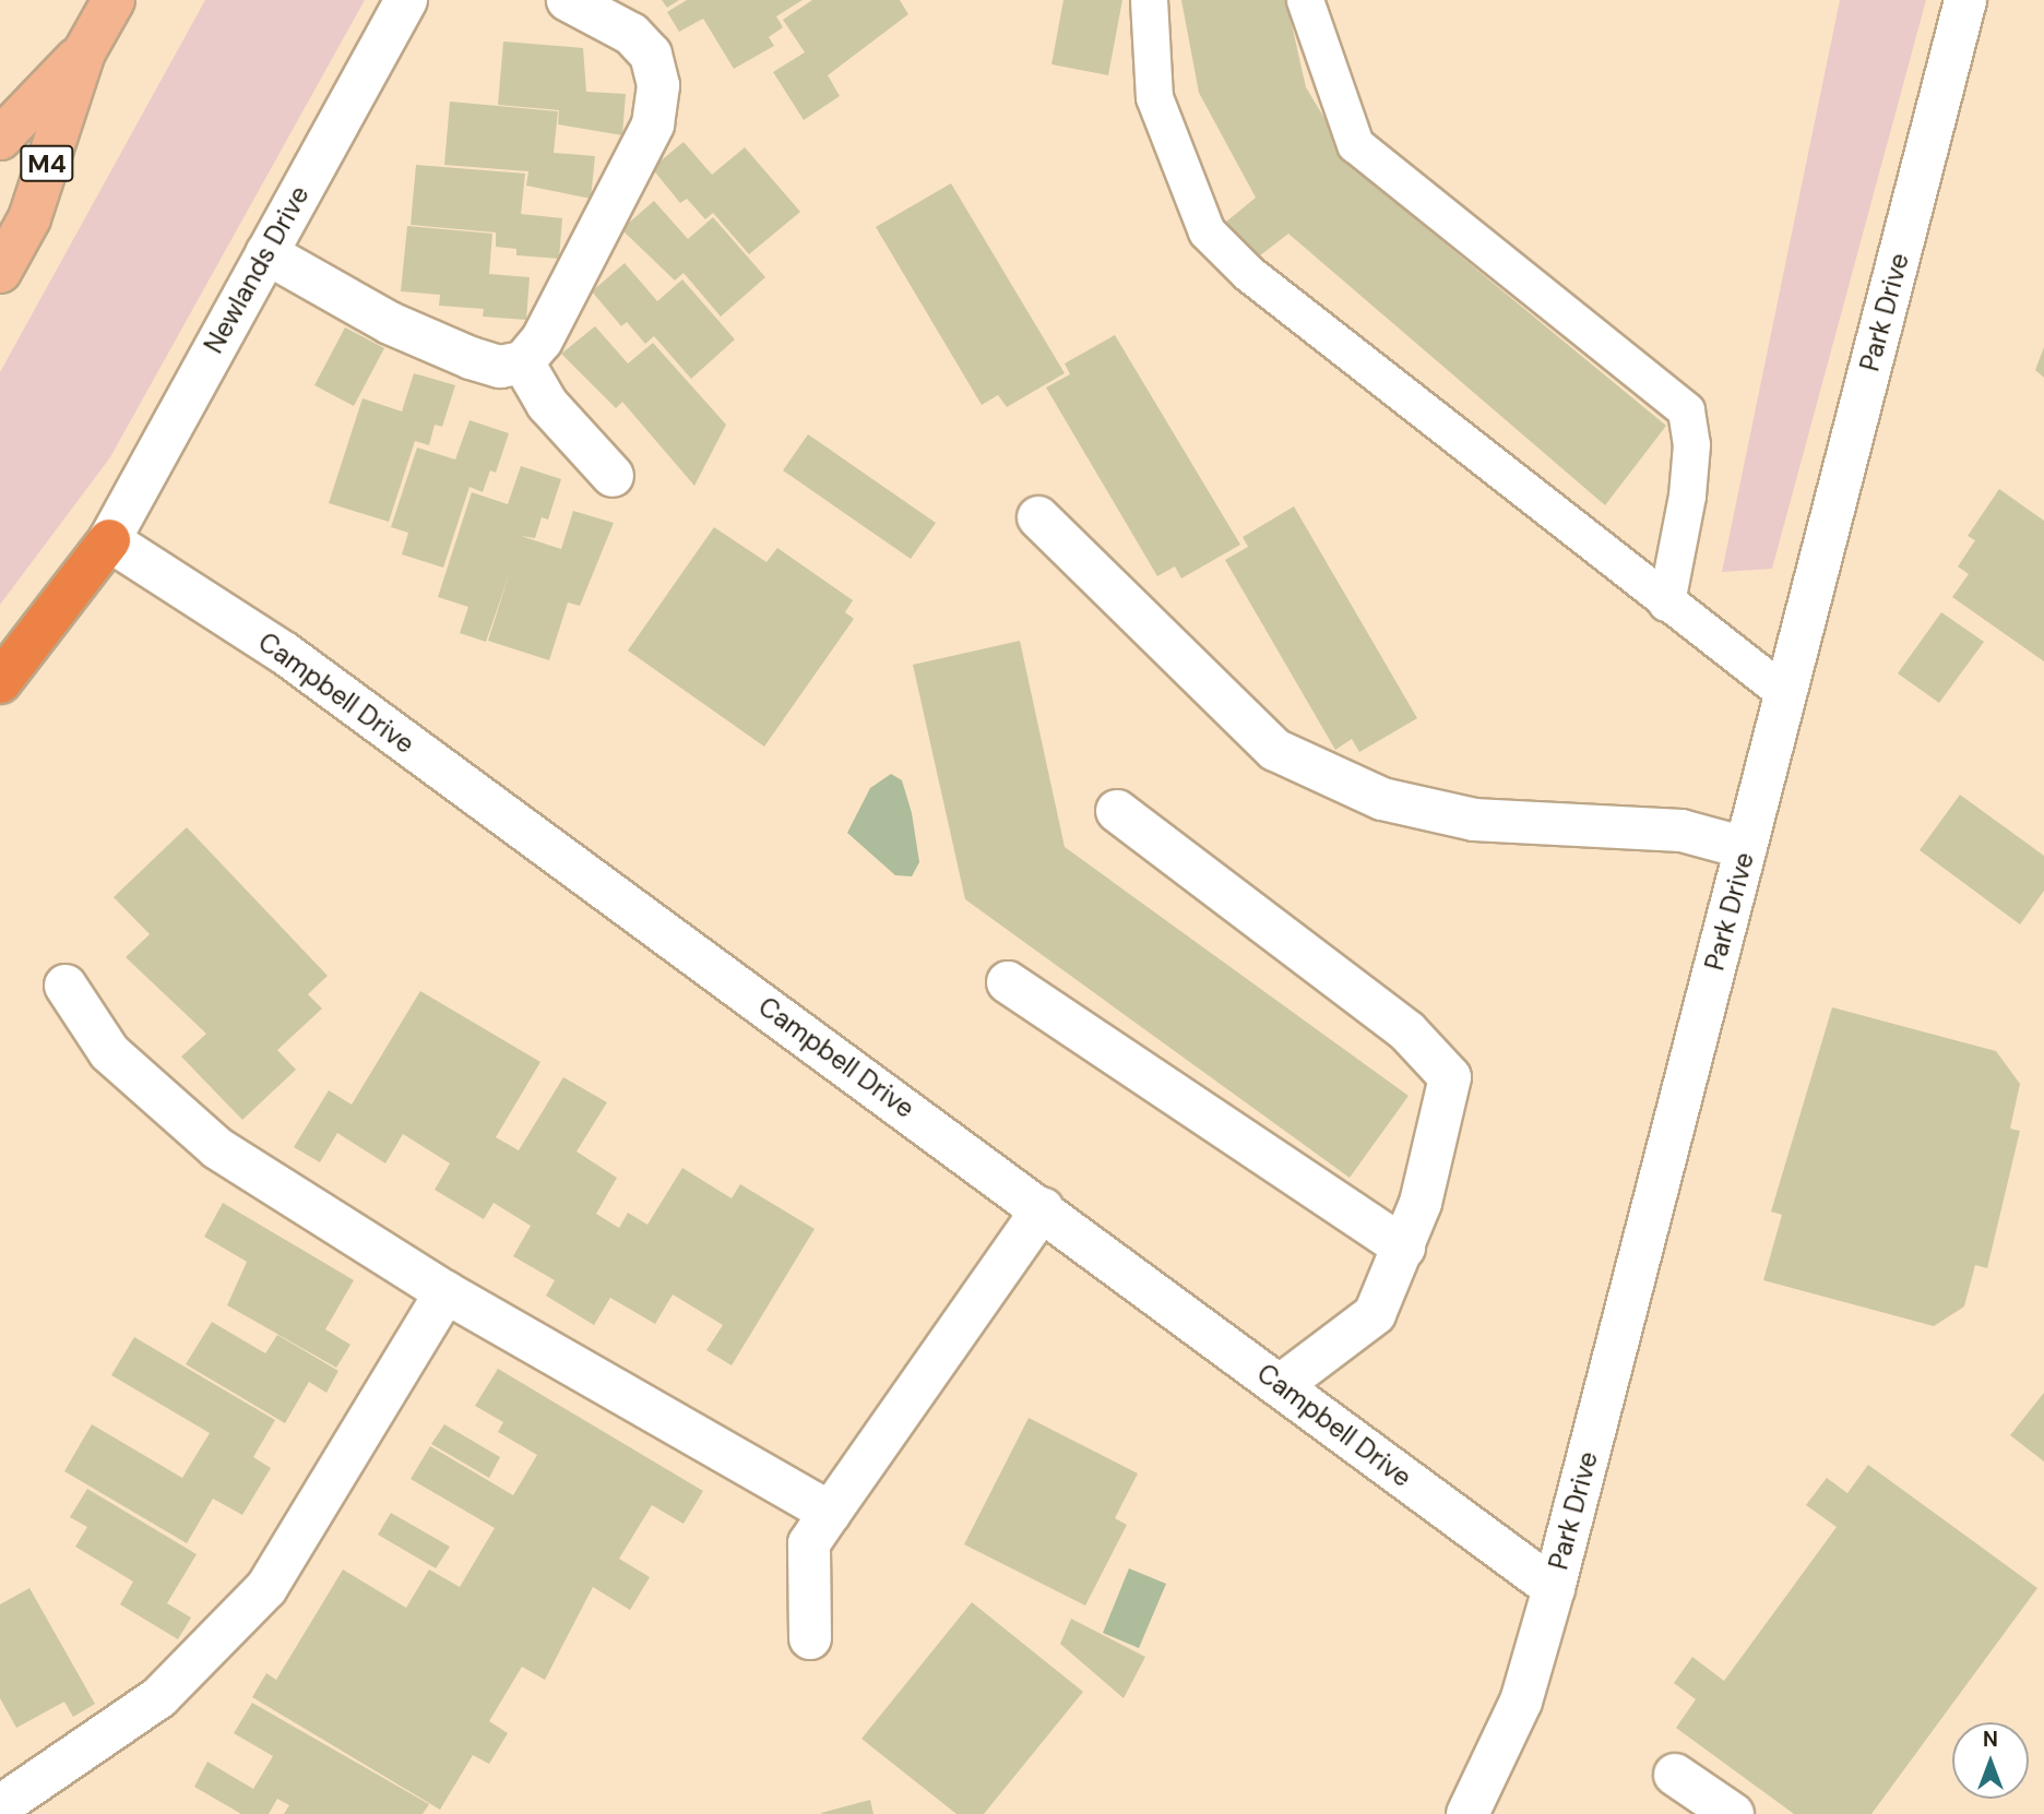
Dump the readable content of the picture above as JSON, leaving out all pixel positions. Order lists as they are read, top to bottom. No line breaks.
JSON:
{"streets":{"main road":["M4"],"street":["Newlands Drive","Park Drive","Campbell Drive"]},"crossings":[["Newlands Drive","Campbell Drive"],["Park Drive","Campbell Drive"]],"north":"top"}
